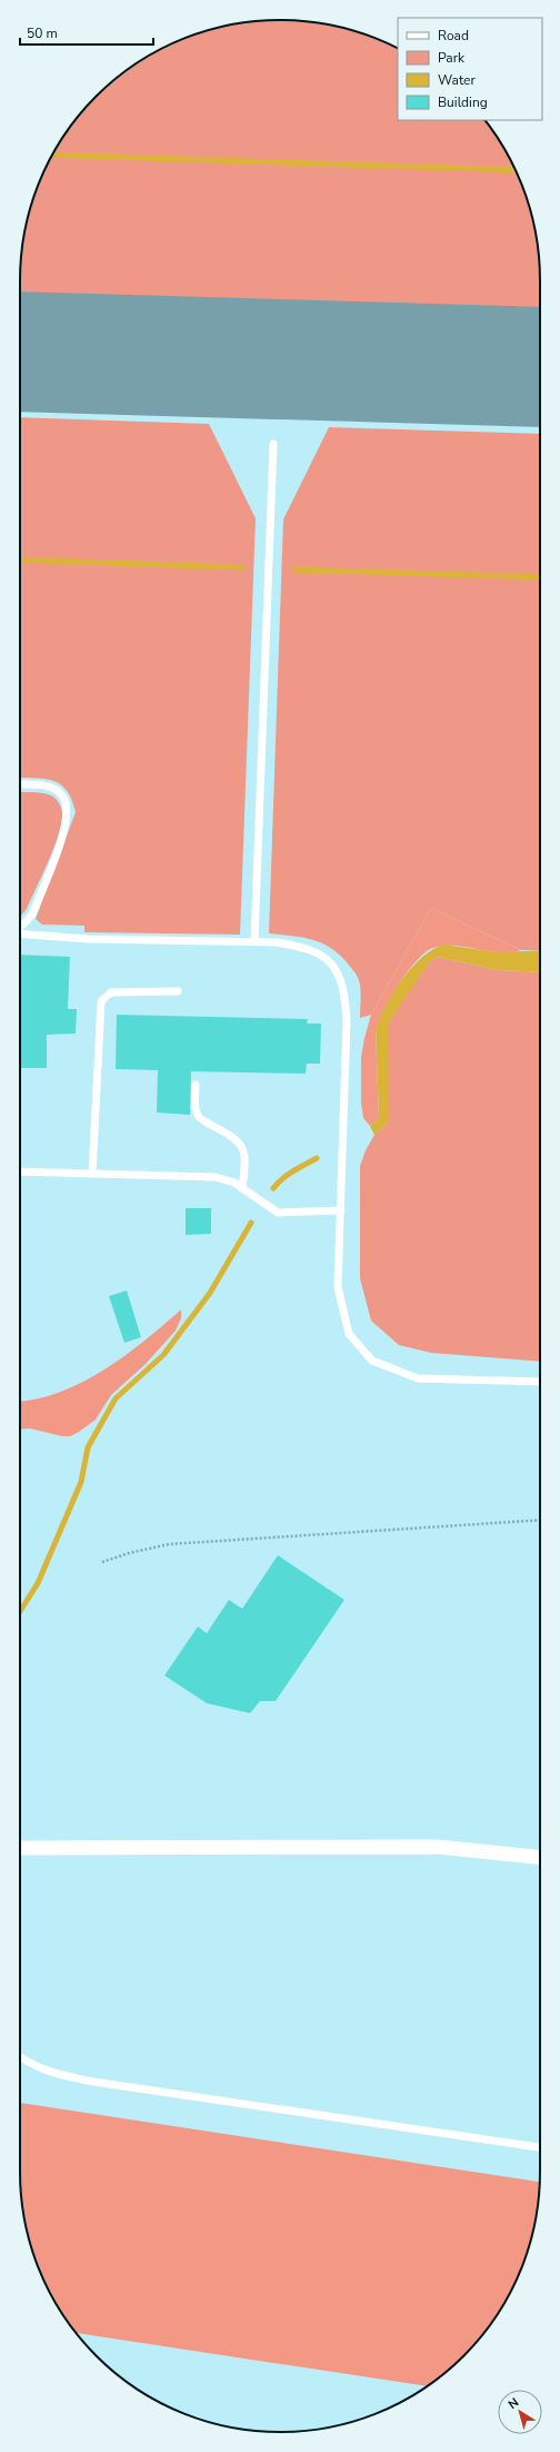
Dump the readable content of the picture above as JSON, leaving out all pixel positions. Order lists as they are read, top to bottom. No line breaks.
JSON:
{"legend":["Road","Park","Water","Building"],"scale_bar":"50 m","north":"top left"}
